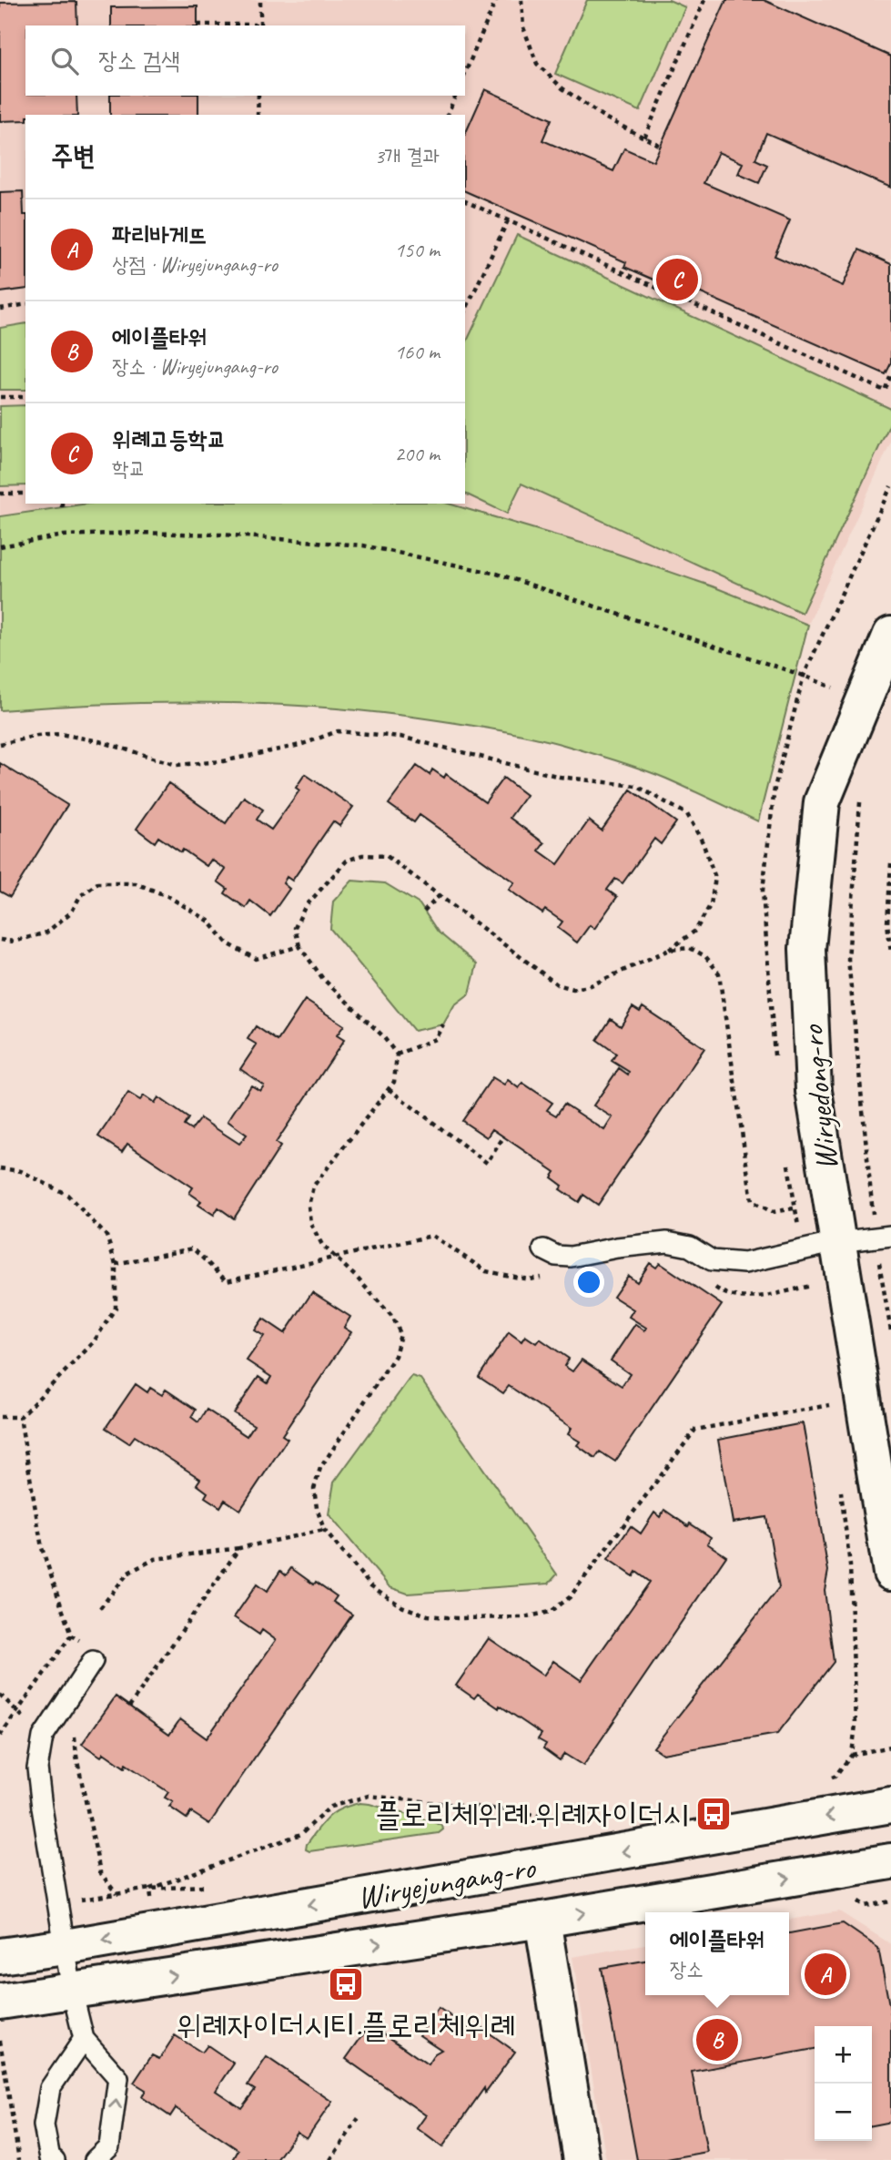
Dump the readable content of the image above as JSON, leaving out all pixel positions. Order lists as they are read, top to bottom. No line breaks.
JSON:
{"streets":{"main road":["Wiryedong-ro","Wiryejungang-ro"]},"places":{"bus stop":["플로리체위례.위례자이더시","위례자이더시티.플로리체위례"]},"page":{"search":"장소 검색","heading":["주변","3개 결과"],"list":[{"mark":"A","name":"파리바게뜨","note":"상점 · Wiryejungang-ro","value":"150 m"},{"mark":"B","name":"에이플타워","note":"장소 · Wiryejungang-ro","value":"160 m"},{"mark":"C","name":"위례고등학교","note":"학교","value":"200 m"}],"pins":["C","A","B"],"popup":["에이플타워","장소"],"map_buttons":["+","−"]}}
